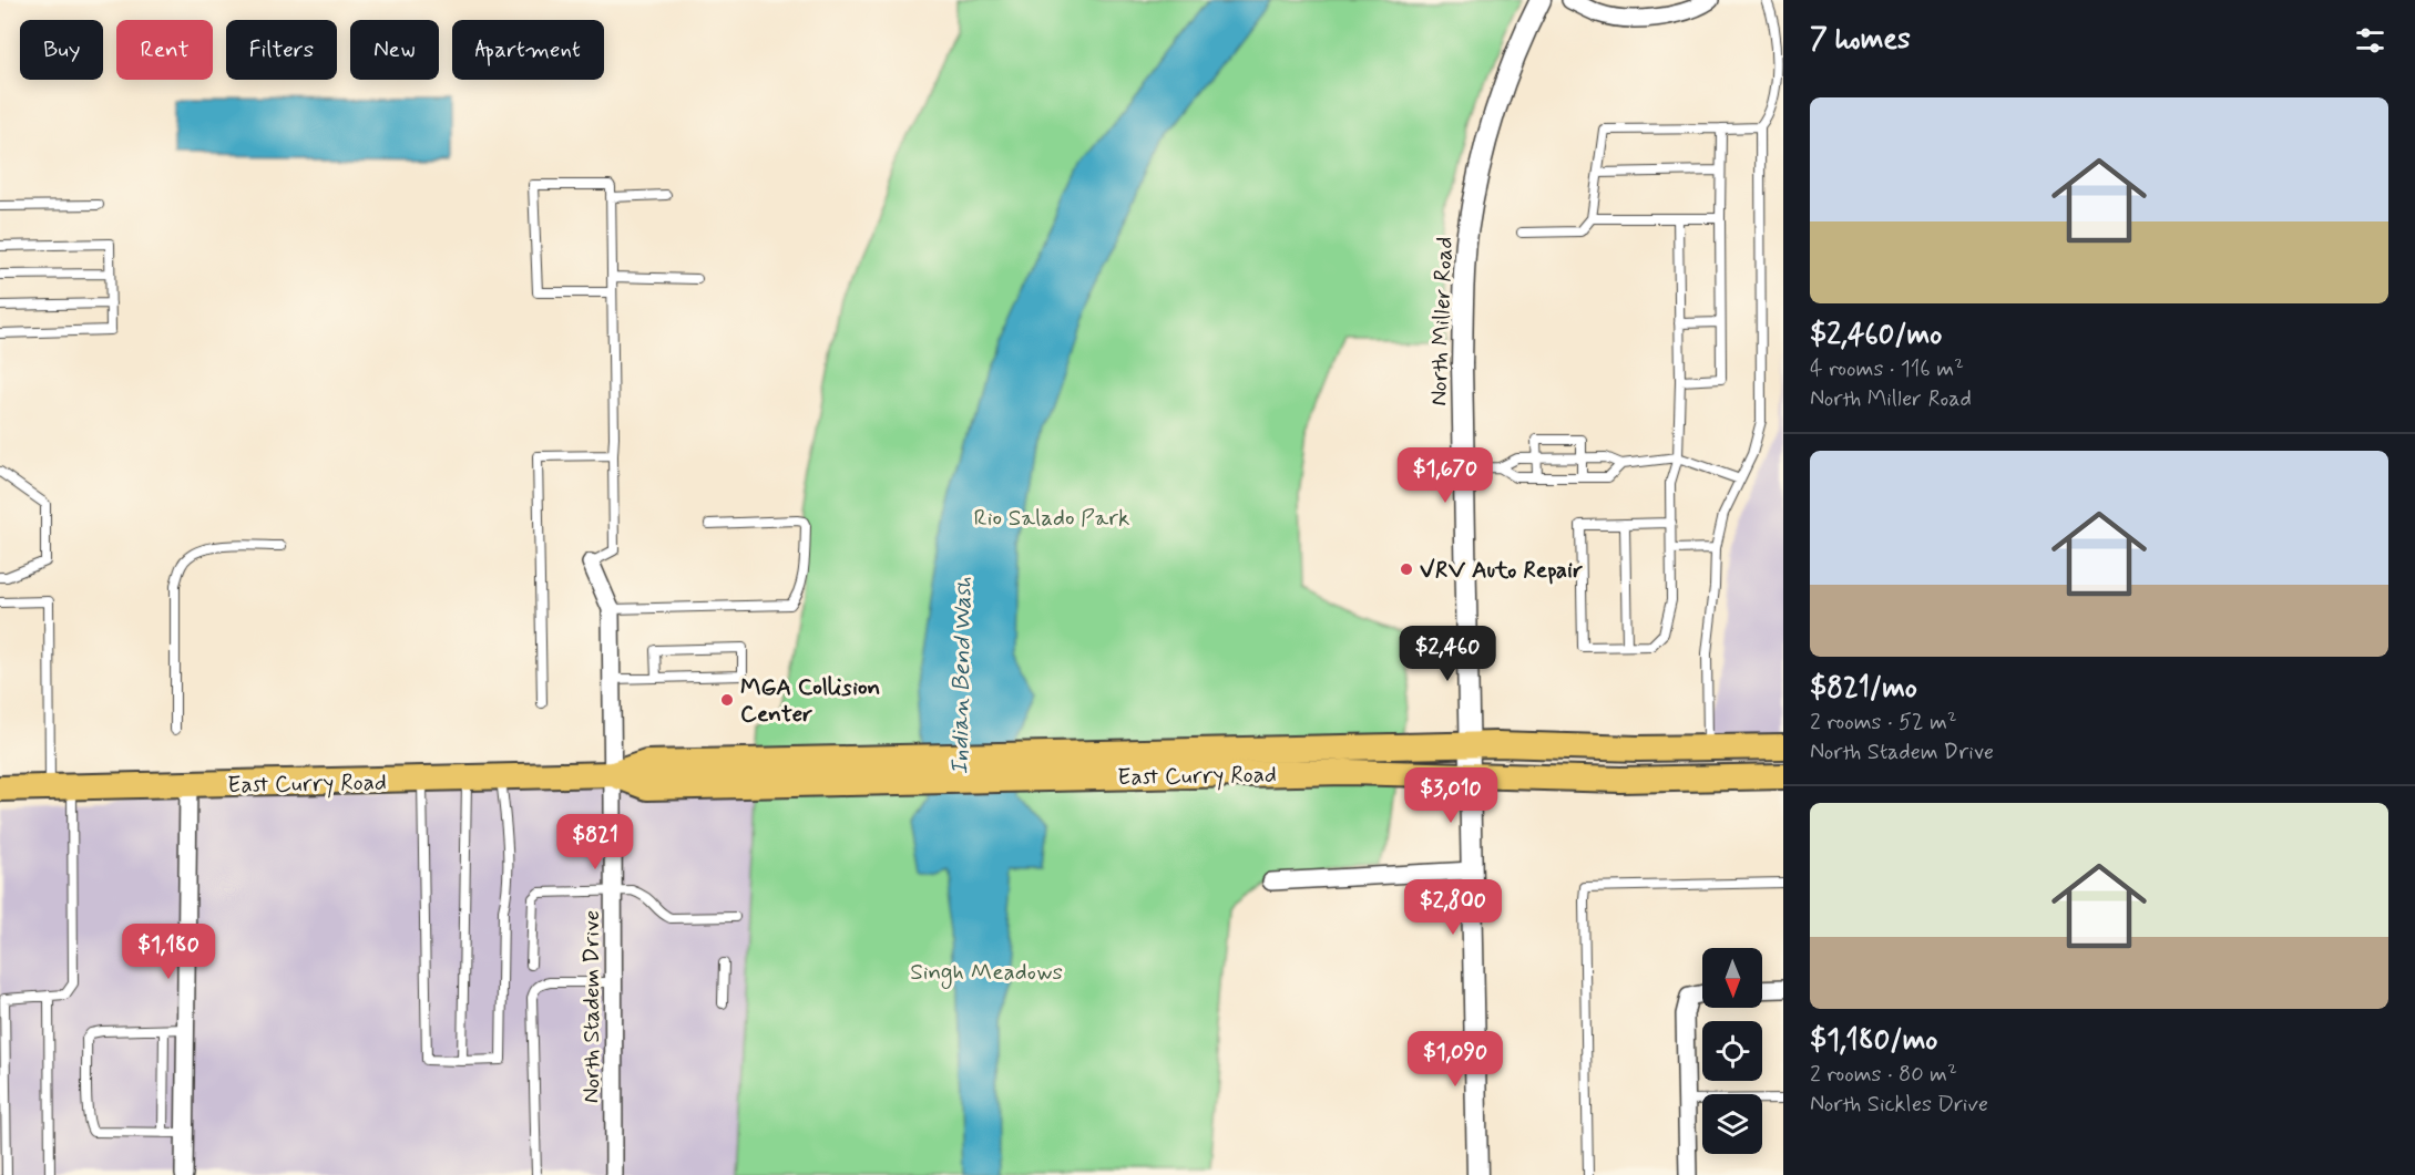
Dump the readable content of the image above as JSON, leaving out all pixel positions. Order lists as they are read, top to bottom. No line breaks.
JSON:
{"streets":{"main road":["East Curry Road"],"street":["North Miller Road","North Stadem Drive"]},"crossings":[["North Miller Road","East Curry Road"],["East Curry Road","North Stadem Drive"]],"water":["Indian Bend Wash"],"parks":["Rio Salado Park","Singh Meadows"],"places":["VRV Auto Repair","MGA Collision Center"],"north":"bottom","page":{"heading":"7 homes","chip":["Buy","Rent","Filters","New","Apartment"],"list":[{"name":"$2,460/mo","note":"4 rooms · 116 m² · North Miller Road"},{"name":"$821/mo","note":"2 rooms · 52 m² · North Stadem Drive"},{"name":"$1,180/mo","note":"2 rooms · 80 m² · North Sickles Drive"}],"price":["$1,670","$2,460","$3,010","$821","$2,800","$1,180","$1,090"]}}
